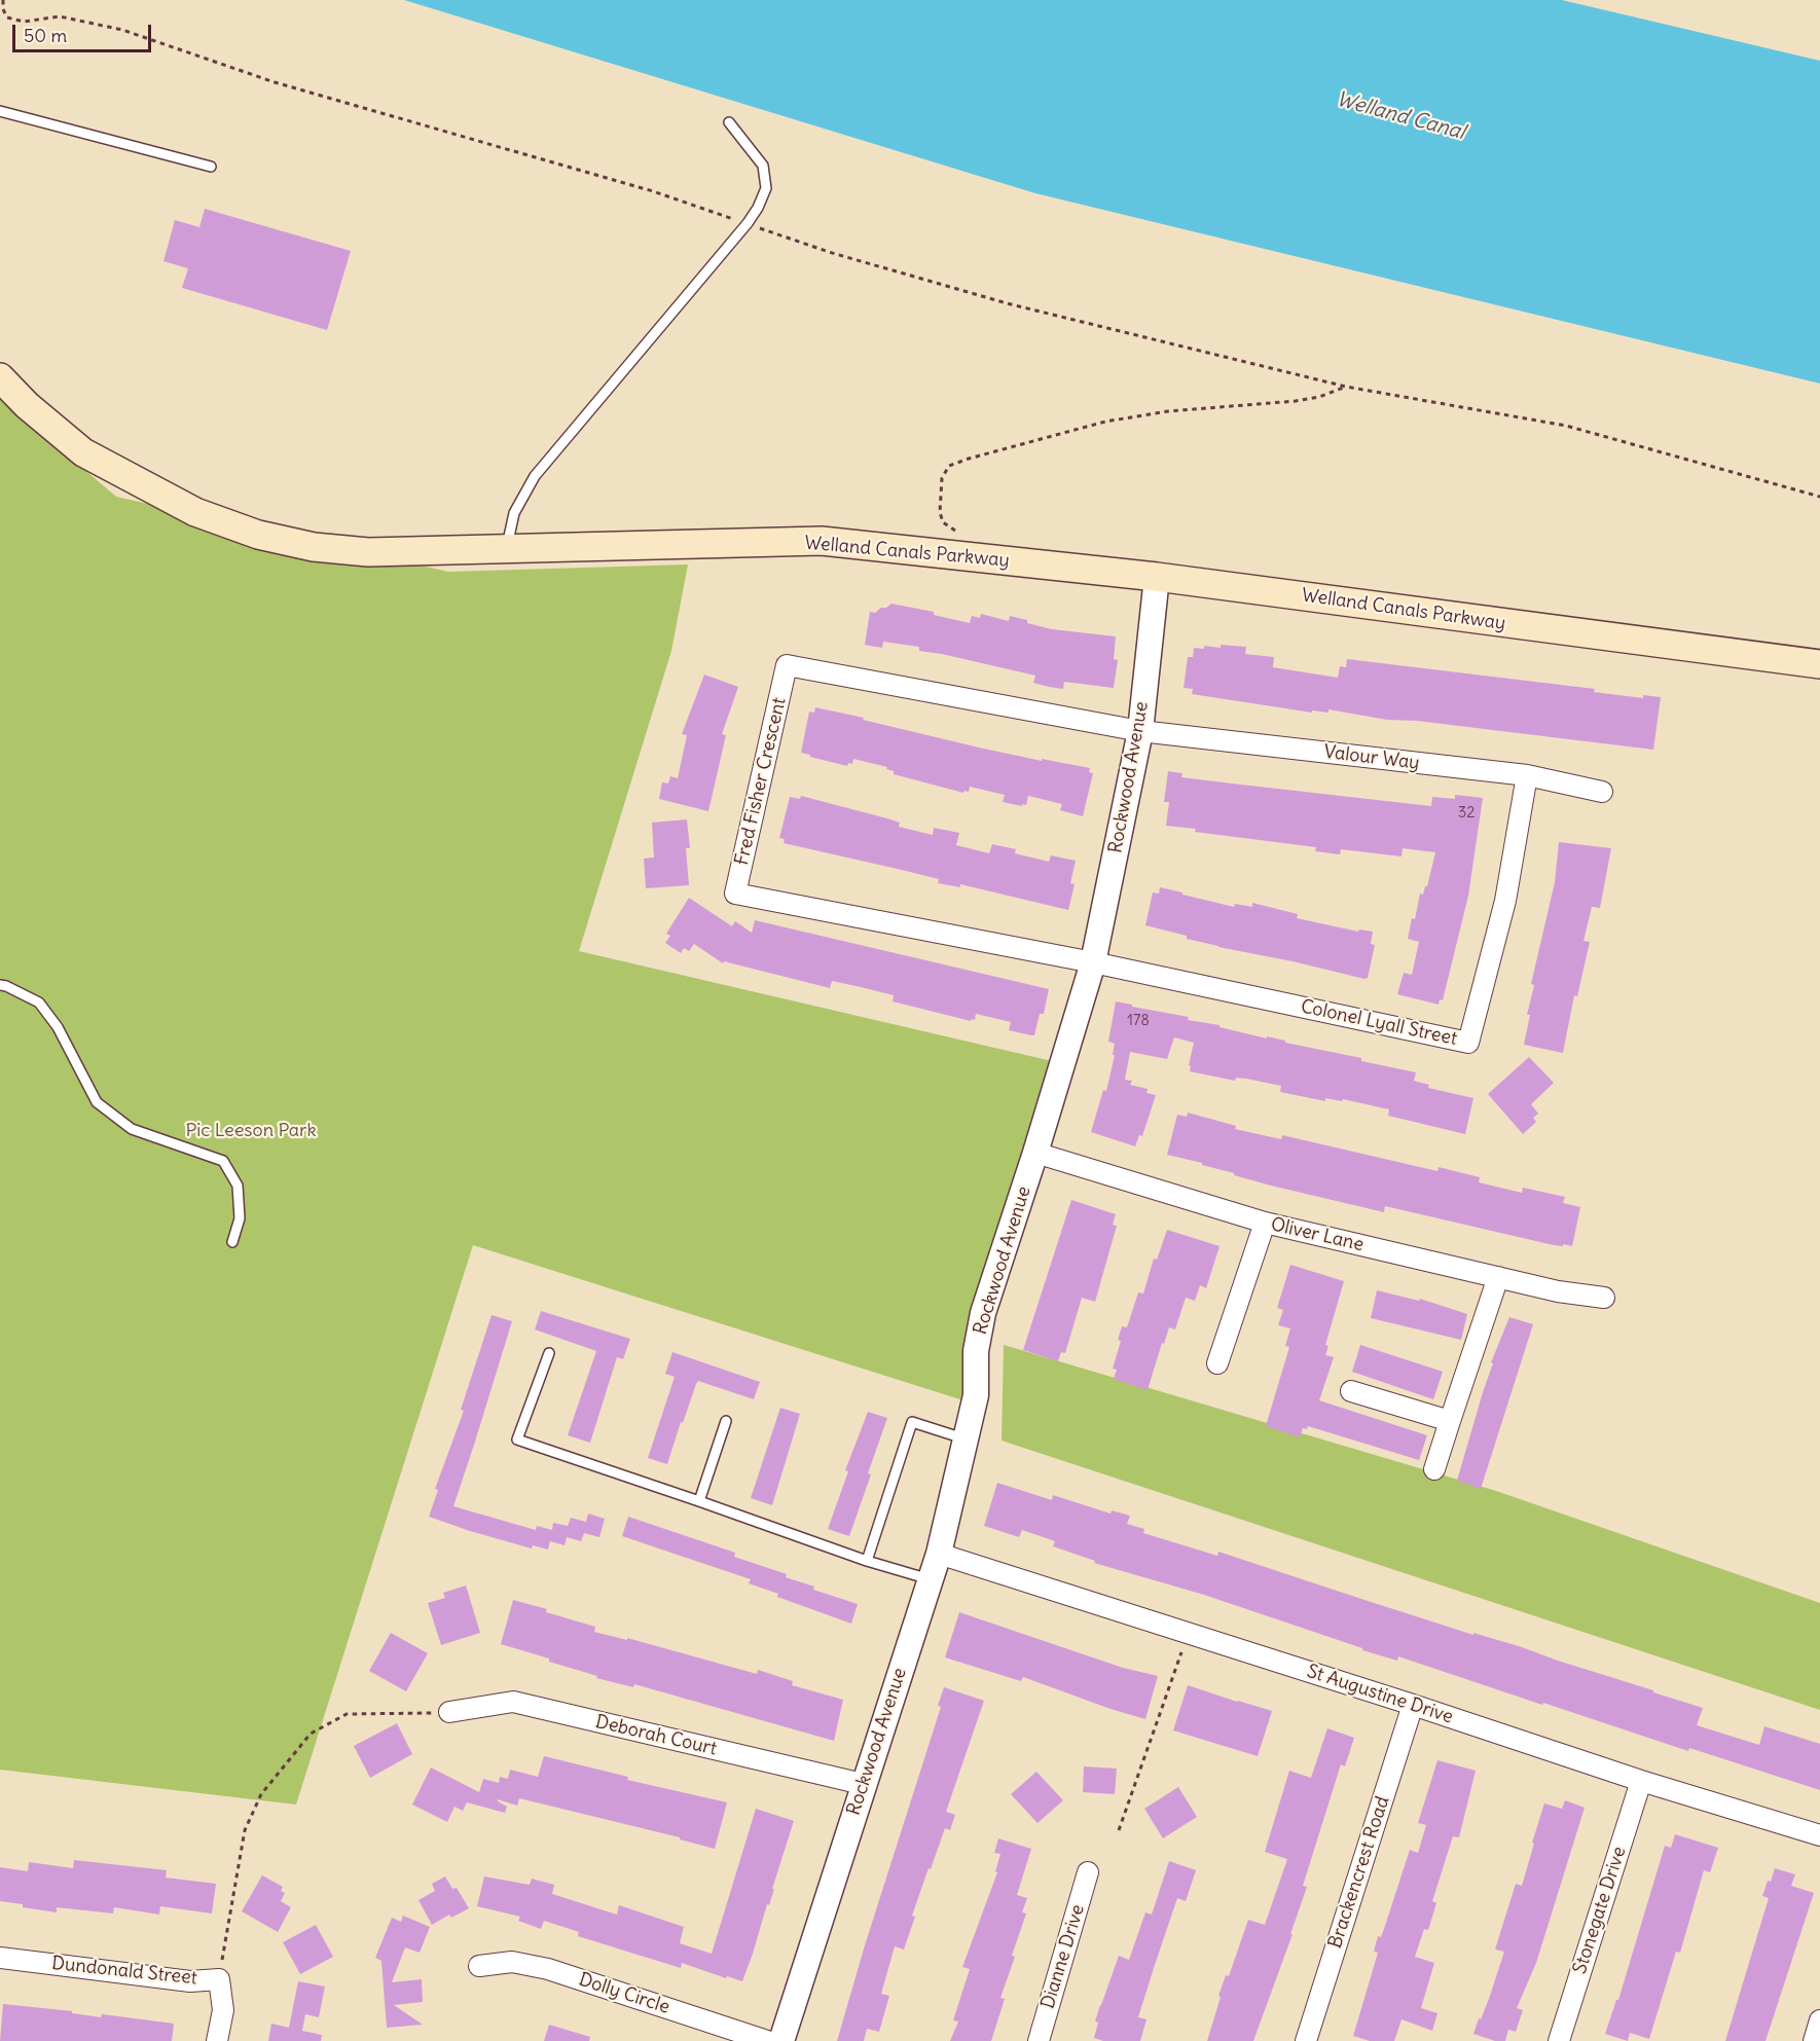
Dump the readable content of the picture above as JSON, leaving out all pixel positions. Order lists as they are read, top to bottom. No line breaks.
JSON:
{"streets":{"main road":["Welland Canals Parkway"],"street":["Valour Way","Rockwood Avenue","Fred Fisher Crescent","Colonel Lyall Street","Oliver Lane","St Augustine Drive","Deborah Court","Brackencrest Road","Stonegate Drive","Dianne Drive","Dundonald Street","Dolly Circle"]},"crossings":[["Welland Canals Parkway","Rockwood Avenue"],["Valour Way","Rockwood Avenue"],["Valour Way","Fred Fisher Crescent"],["Valour Way","Colonel Lyall Street"],["Rockwood Avenue","Fred Fisher Crescent"],["Rockwood Avenue","Colonel Lyall Street"],["Rockwood Avenue","Oliver Lane"],["Rockwood Avenue","St Augustine Drive"],["Rockwood Avenue","Deborah Court"],["Fred Fisher Crescent","Colonel Lyall Street"],["St Augustine Drive","Brackencrest Road"],["St Augustine Drive","Stonegate Drive"]],"water":["Welland Canal"],"parks":["Pic Leeson Park"],"house_numbers":["32","178"],"scale_bar":"50 m"}
